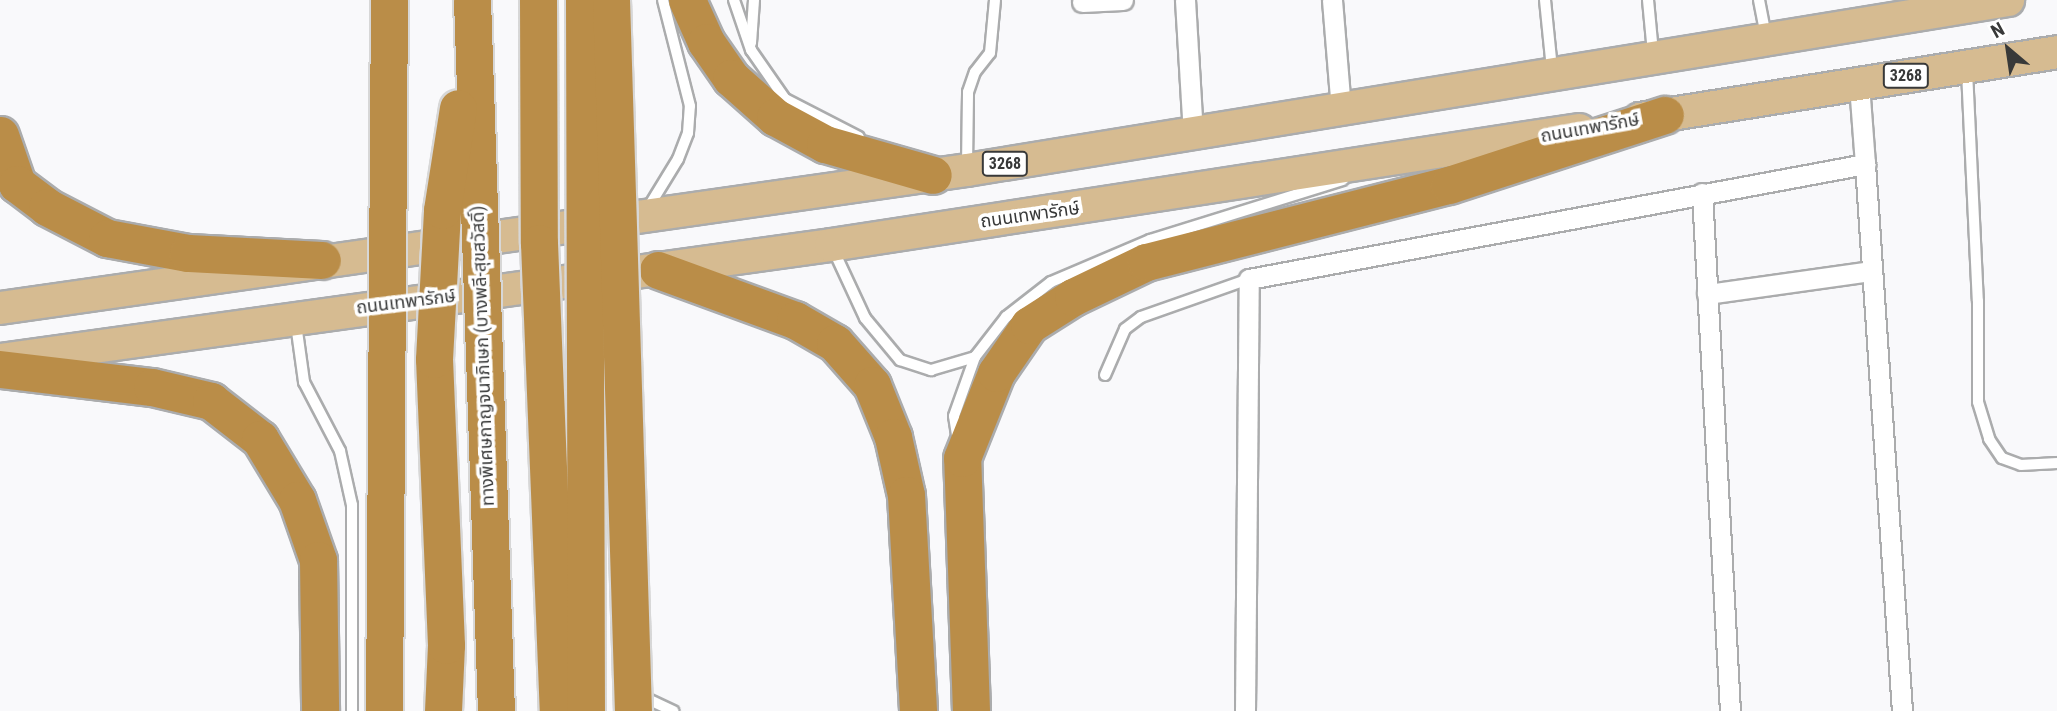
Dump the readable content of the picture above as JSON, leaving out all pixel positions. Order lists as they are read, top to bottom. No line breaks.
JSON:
{"streets":{"highway":["ทางพิเศษกาญจนาภิเษก (บางพลี-สุขสวัสดิ์)"],"main road":["3268","ถนนเทพารักษ์"]},"north":"top left"}
